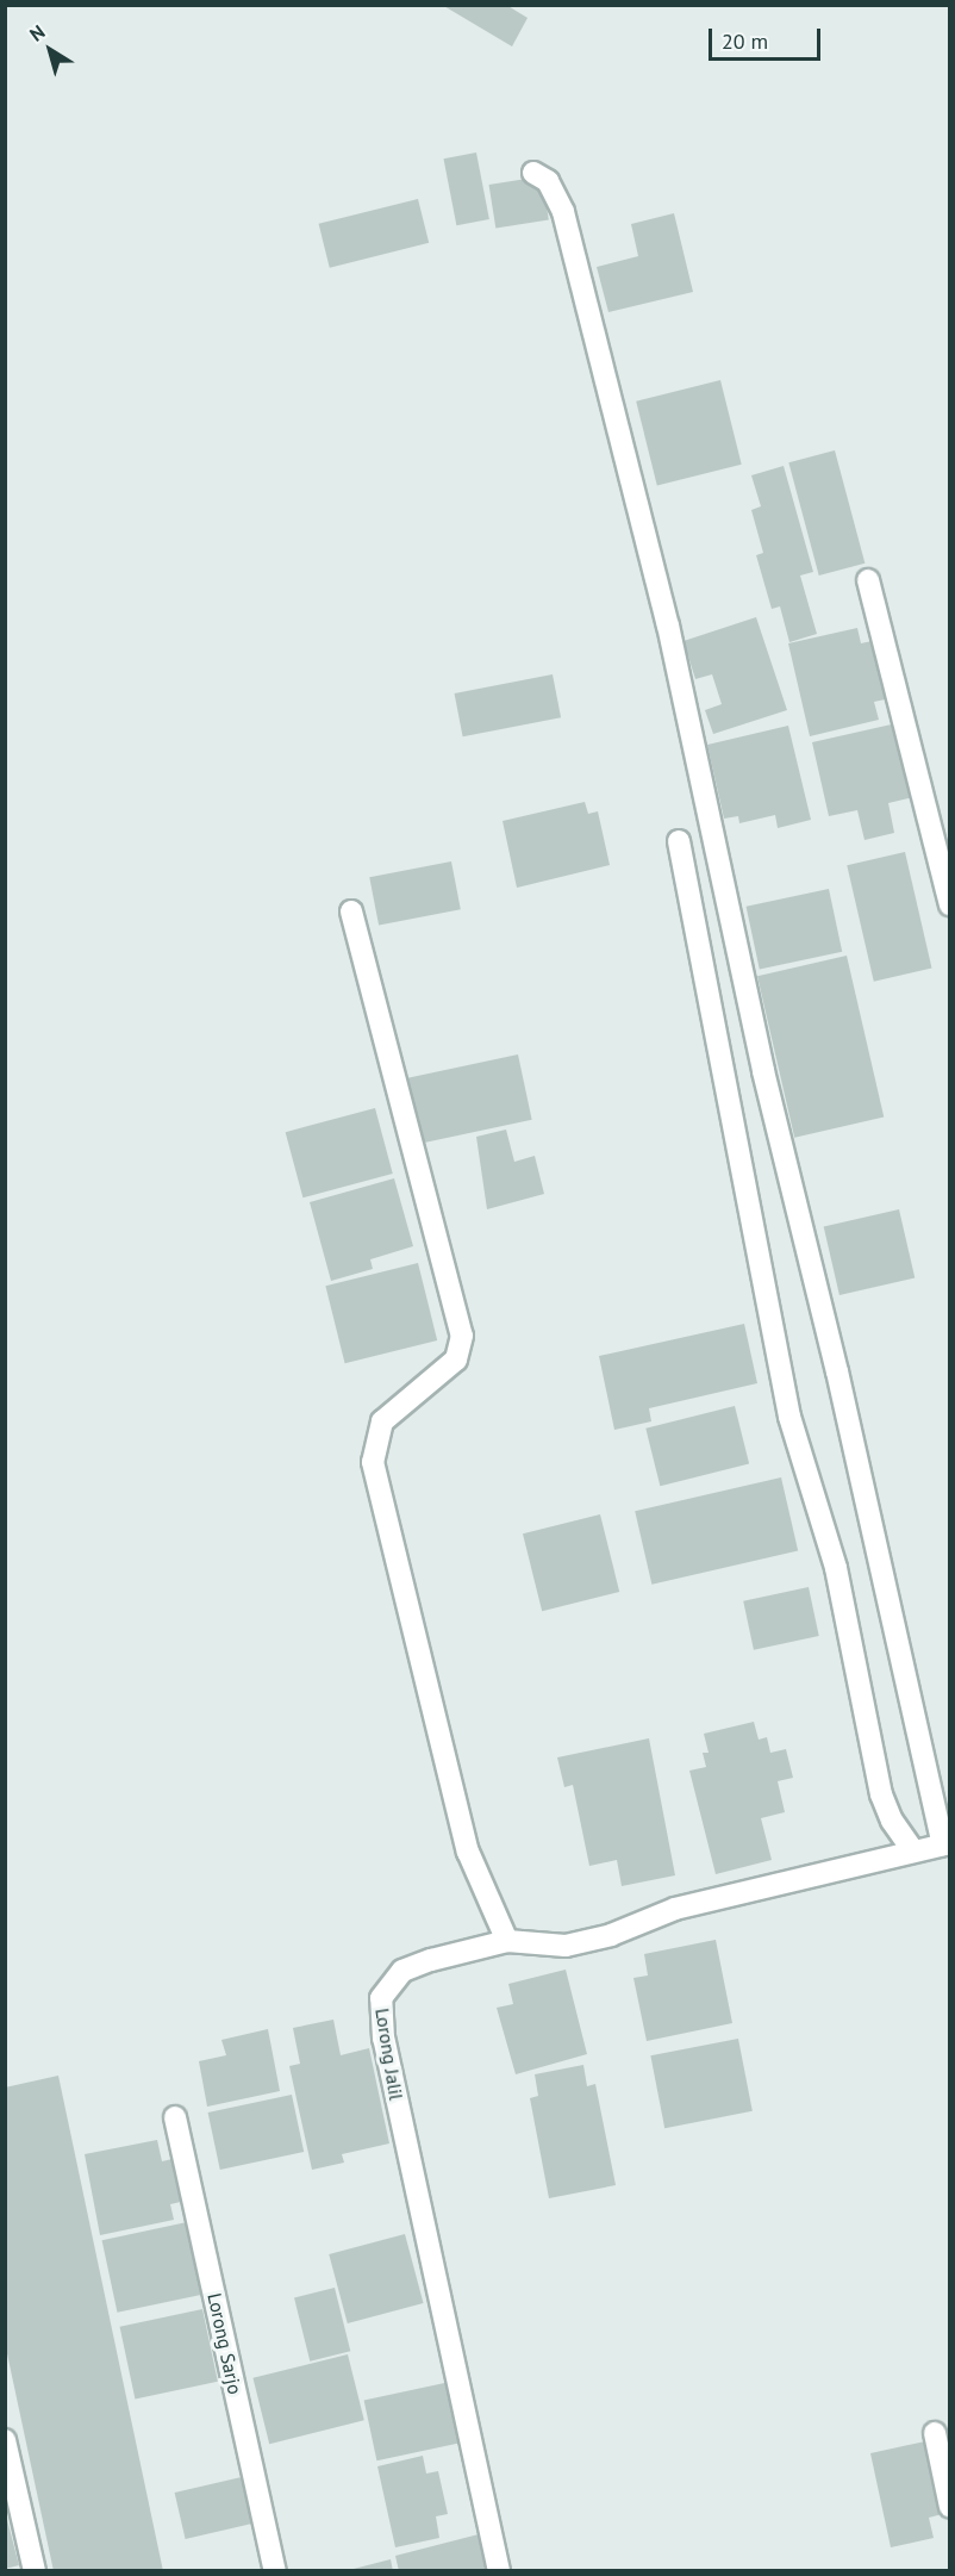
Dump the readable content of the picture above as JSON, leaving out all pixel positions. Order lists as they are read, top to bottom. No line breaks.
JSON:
{"streets":{"street":["Lorong Jalil","Lorong Sarjo"]},"scale_bar":"20 m","north":"top left"}
